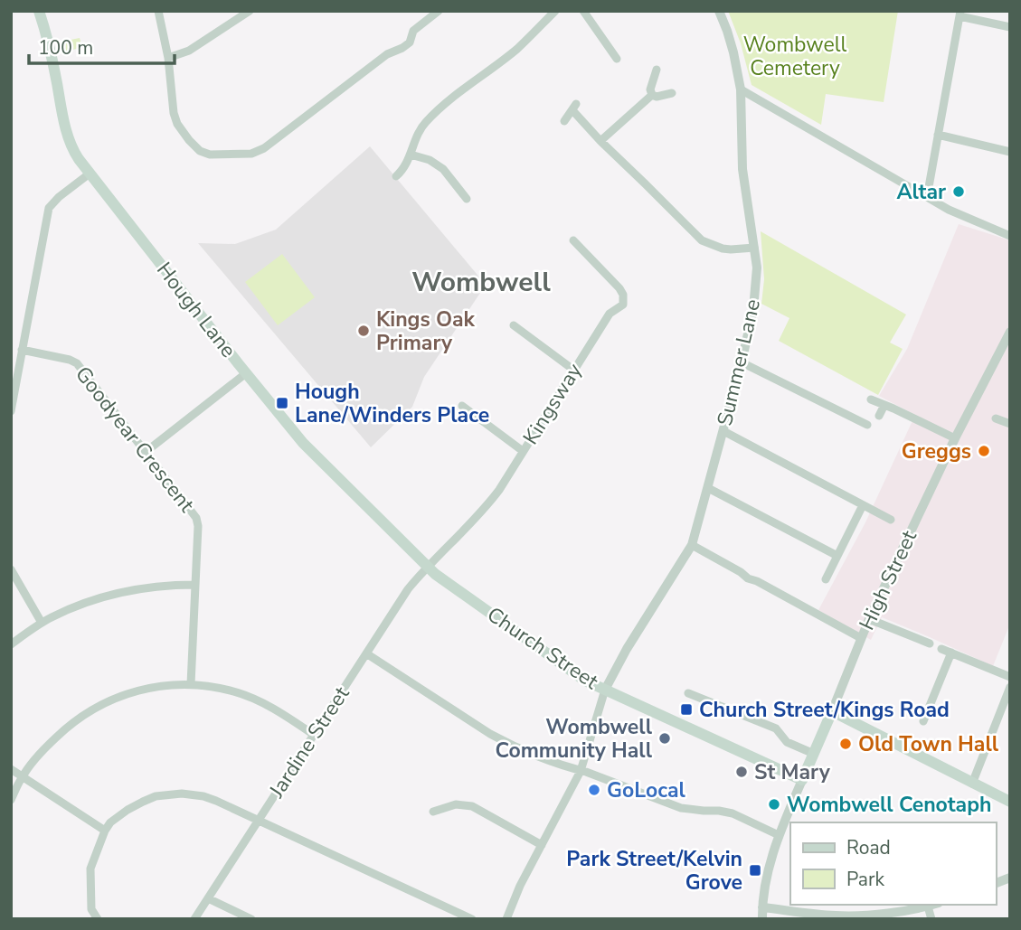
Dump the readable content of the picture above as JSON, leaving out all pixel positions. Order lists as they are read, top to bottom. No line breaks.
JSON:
{"streets":{"main road":["Hough Lane","High Street","Church Street"],"street":["Summer Lane","Kingsway","Goodyear Crescent","Jardine Street"]},"crossings":[["Hough Lane","Kingsway"],["Hough Lane","Church Street"],["Hough Lane","Jardine Street"],["Summer Lane","Church Street"],["Kingsway","Church Street"],["Kingsway","Jardine Street"],["High Street","Church Street"],["Church Street","Jardine Street"]],"districts":["Wombwell"],"parks":["Wombwell Cemetery"],"places":{"other":["Altar","Kings Oak Primary","Greggs","Wombwell Community Hall","Old Town Hall","St Mary","GoLocal","Wombwell Cenotaph"],"transit":["Hough Lane/Winders Place","Church Street/Kings Road","Park Street/Kelvin Grove"]},"legend":["Road","Park"],"scale_bar":"100 m"}
